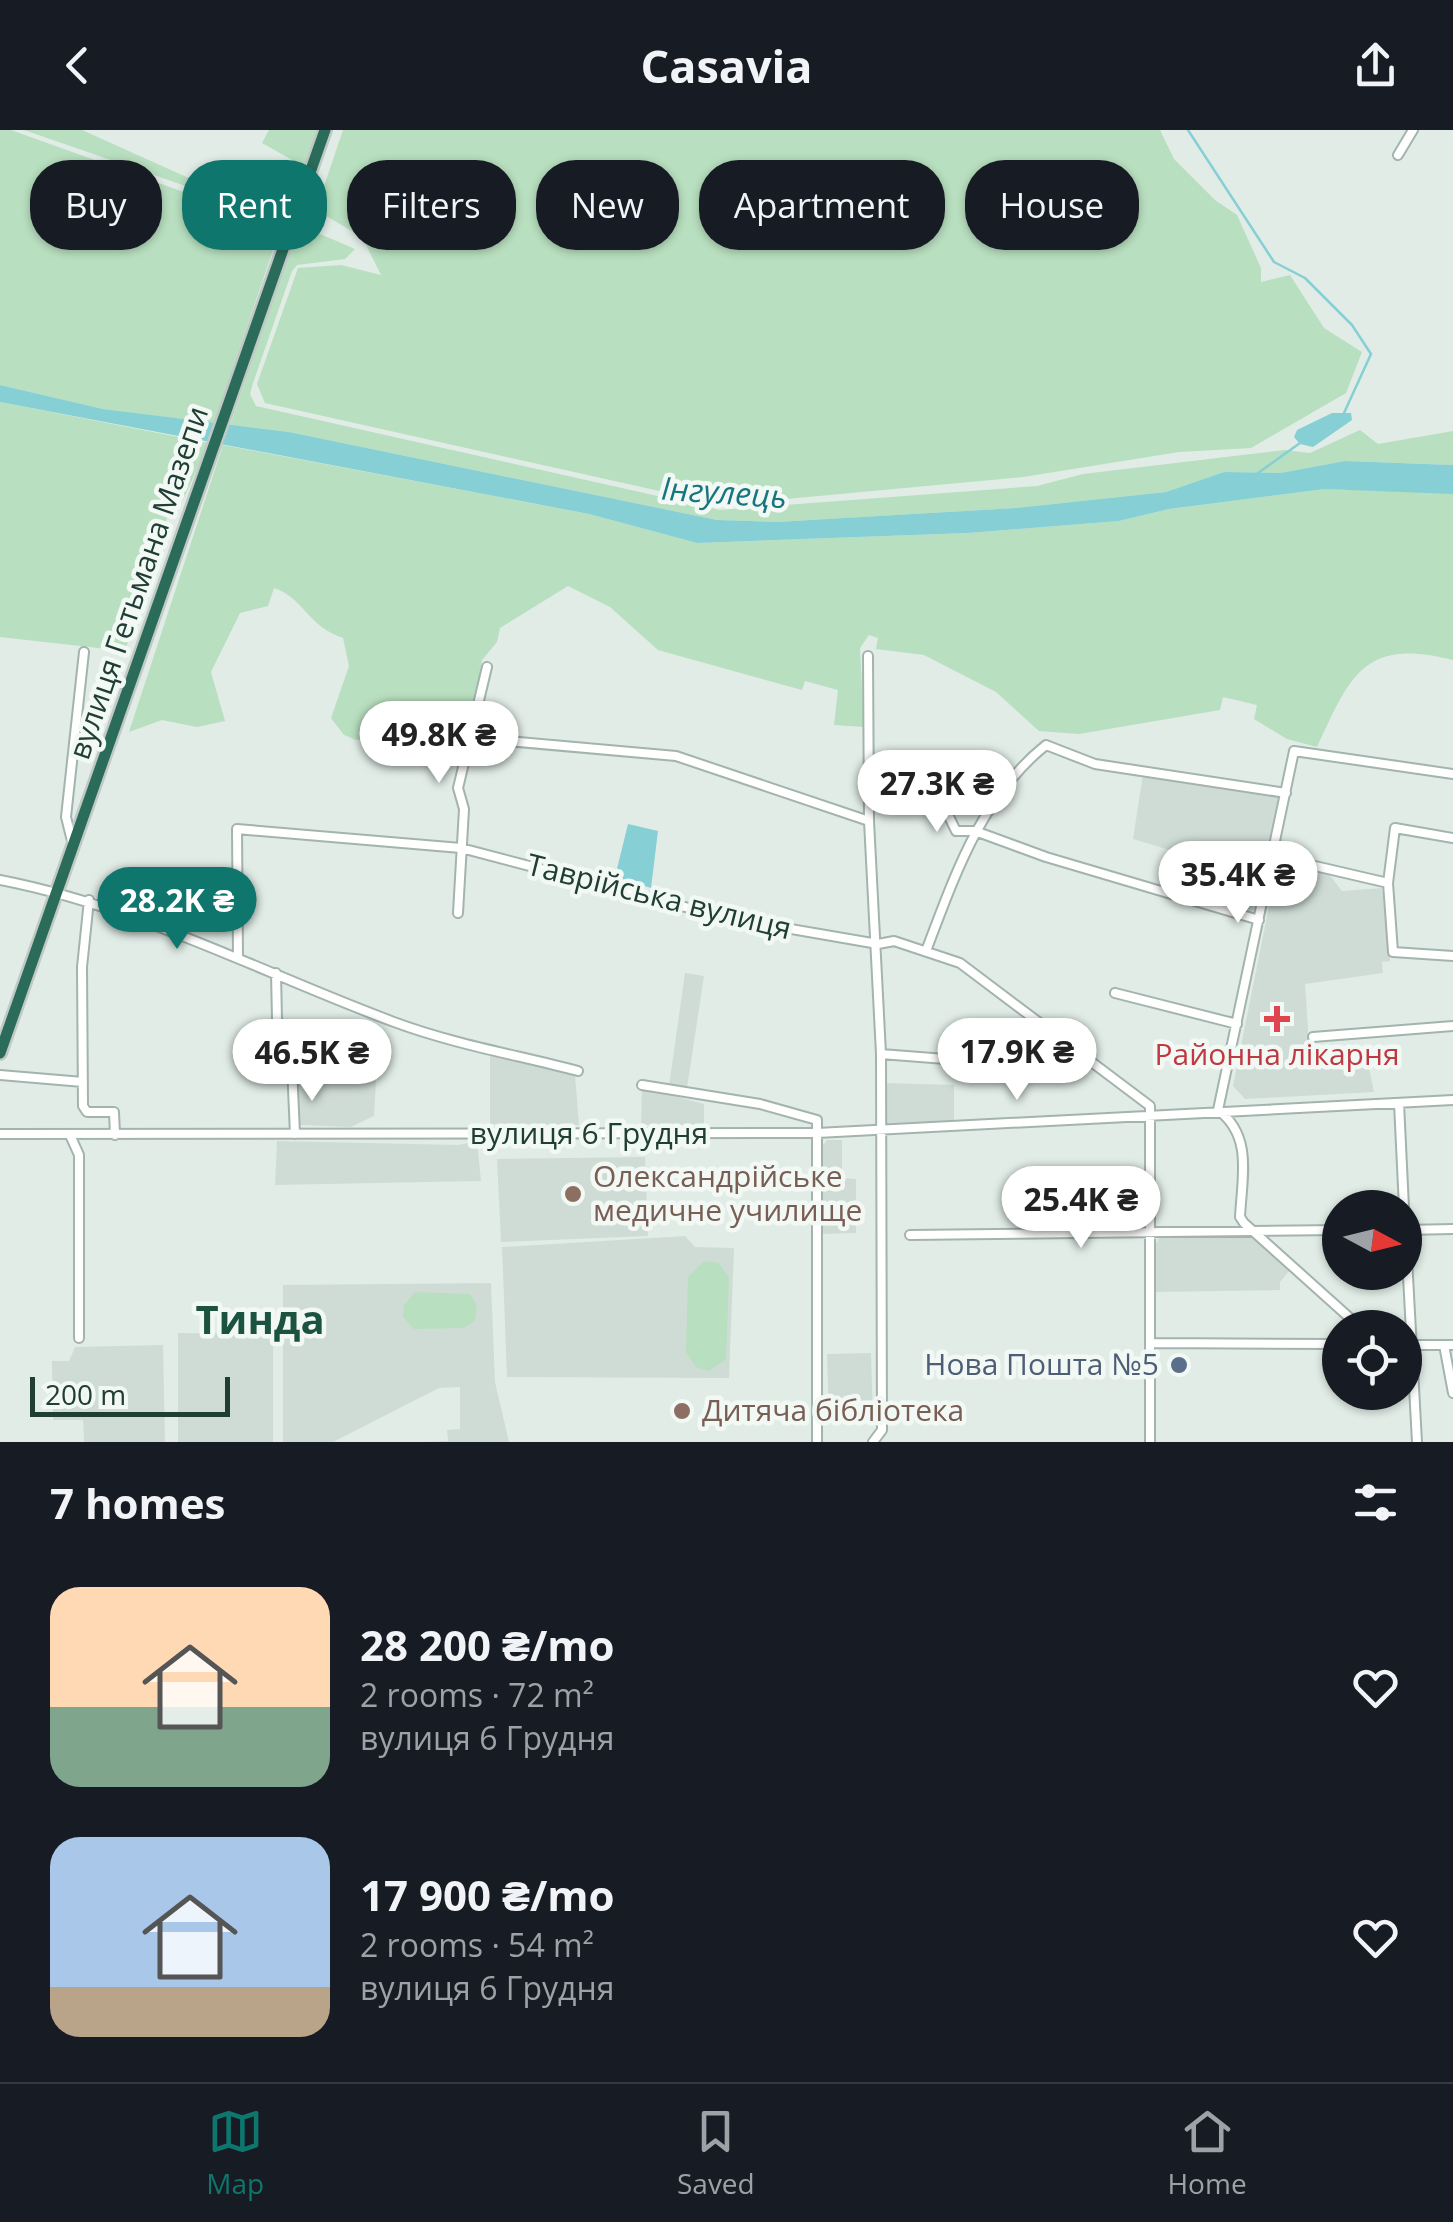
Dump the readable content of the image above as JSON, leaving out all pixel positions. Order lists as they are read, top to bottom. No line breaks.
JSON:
{"streets":{"highway":["вулиця Гетьмана Мазепи"],"street":["Таврійська вулиця","вулиця 6 Грудня"]},"crossings":[["вулиця Гетьмана Мазепи","вулиця 6 Грудня"],["Таврійська вулиця","вулиця 6 Грудня"]],"districts":["Тинда"],"water":["Інгулець"],"places":{"health":["Районна лікарня"],"other":["Олександрійське медичне училище","Нова Пошта №5","Дитяча бібліотека"]},"scale_bar":"200 m","north":"right","page":{"header":"Casavia","chip":["Buy","Rent","Filters","New","Apartment","House"],"price":["49.8K ₴","27.3K ₴","35.4K ₴","28.2K ₴","17.9K ₴","46.5K ₴","25.4K ₴"],"scale":"200 m","heading":"7 homes","list":[{"name":"28 200 ₴/mo","note":"2 rooms · 72 m² · вулиця 6 Грудня"},{"name":"17 900 ₴/mo","note":"2 rooms · 54 m² · вулиця 6 Грудня"}],"tabs":["Map","Saved","Home"]}}
